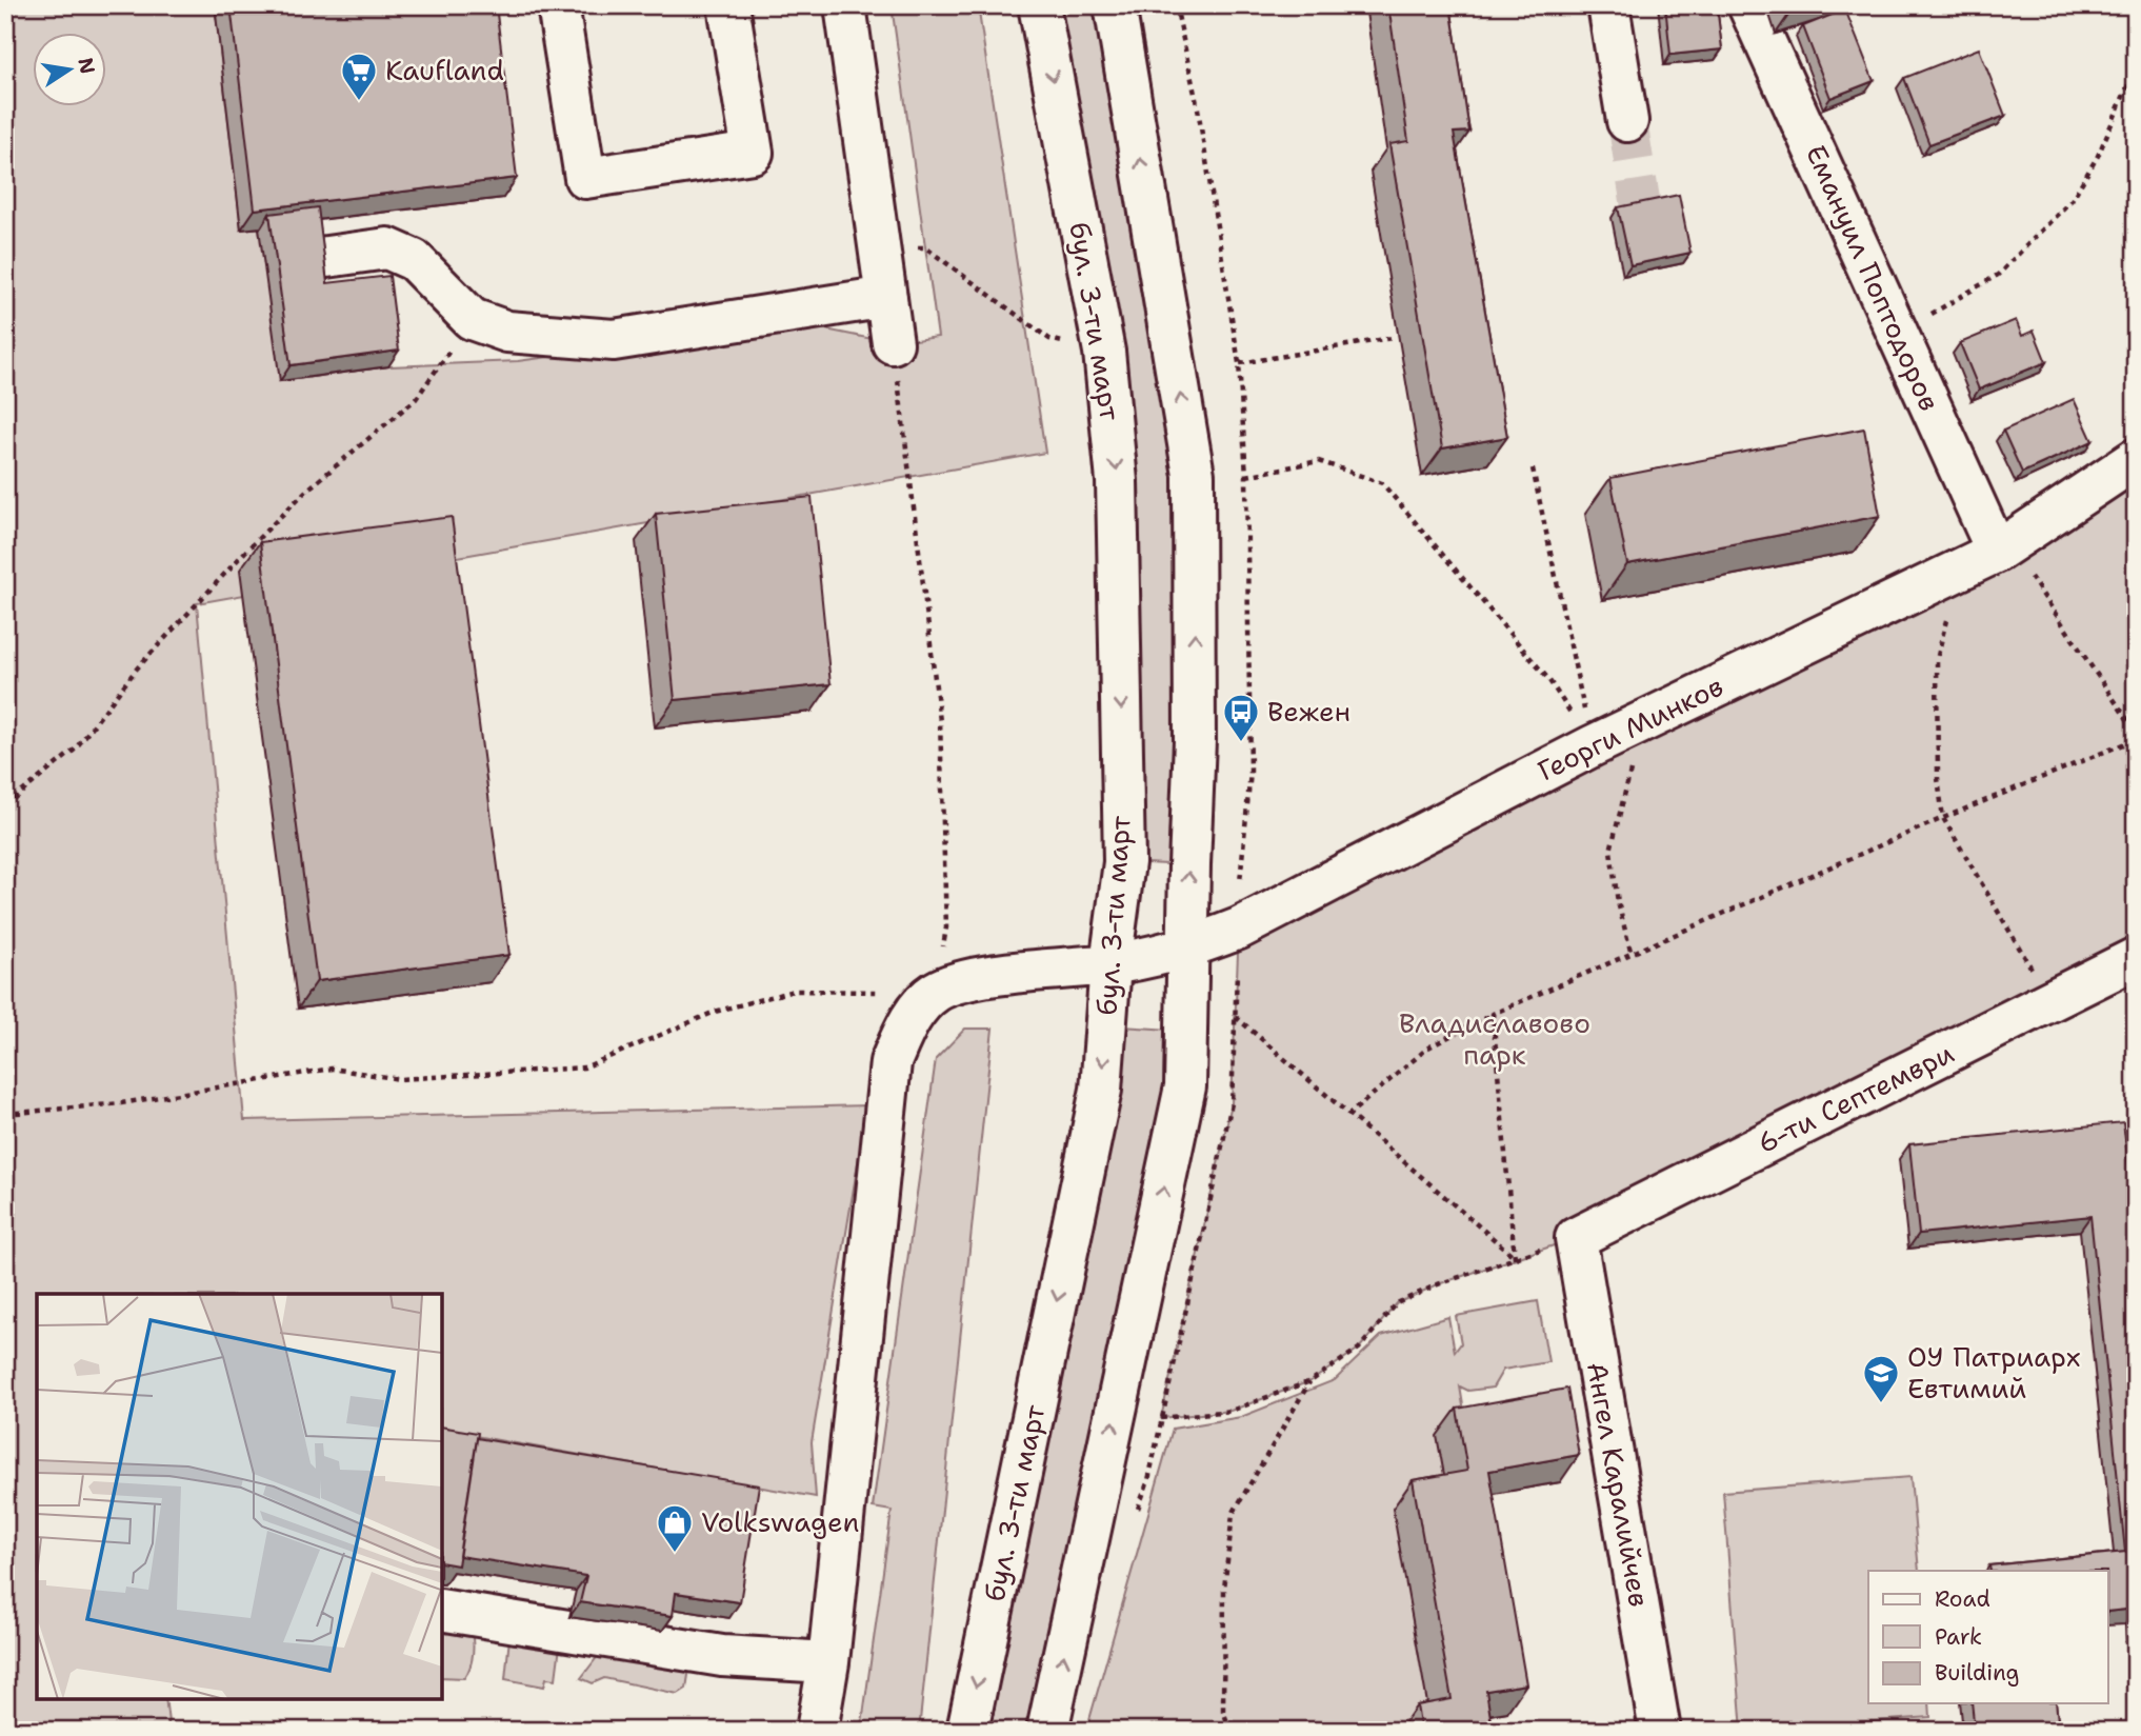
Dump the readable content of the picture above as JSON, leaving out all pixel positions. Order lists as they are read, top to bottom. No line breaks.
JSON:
{"streets":{"street":["Емануил Поптодоров","бул. 3-ти март","Георги Минков","6-ти Септември","Ангел Каралийчев"]},"crossings":[["Емануил Поптодоров","Георги Минков"],["бул. 3-ти март","Георги Минков"],["6-ти Септември","Ангел Каралийчев"]],"parks":["Владиславово парк"],"places":{"supermarket":["Kaufland"],"bus stop":["Вежен"],"school or university":["ОУ Патриарх Евтимий"],"shop":["Volkswagen"]},"legend":["Road","Park","Building"],"north":"right"}
